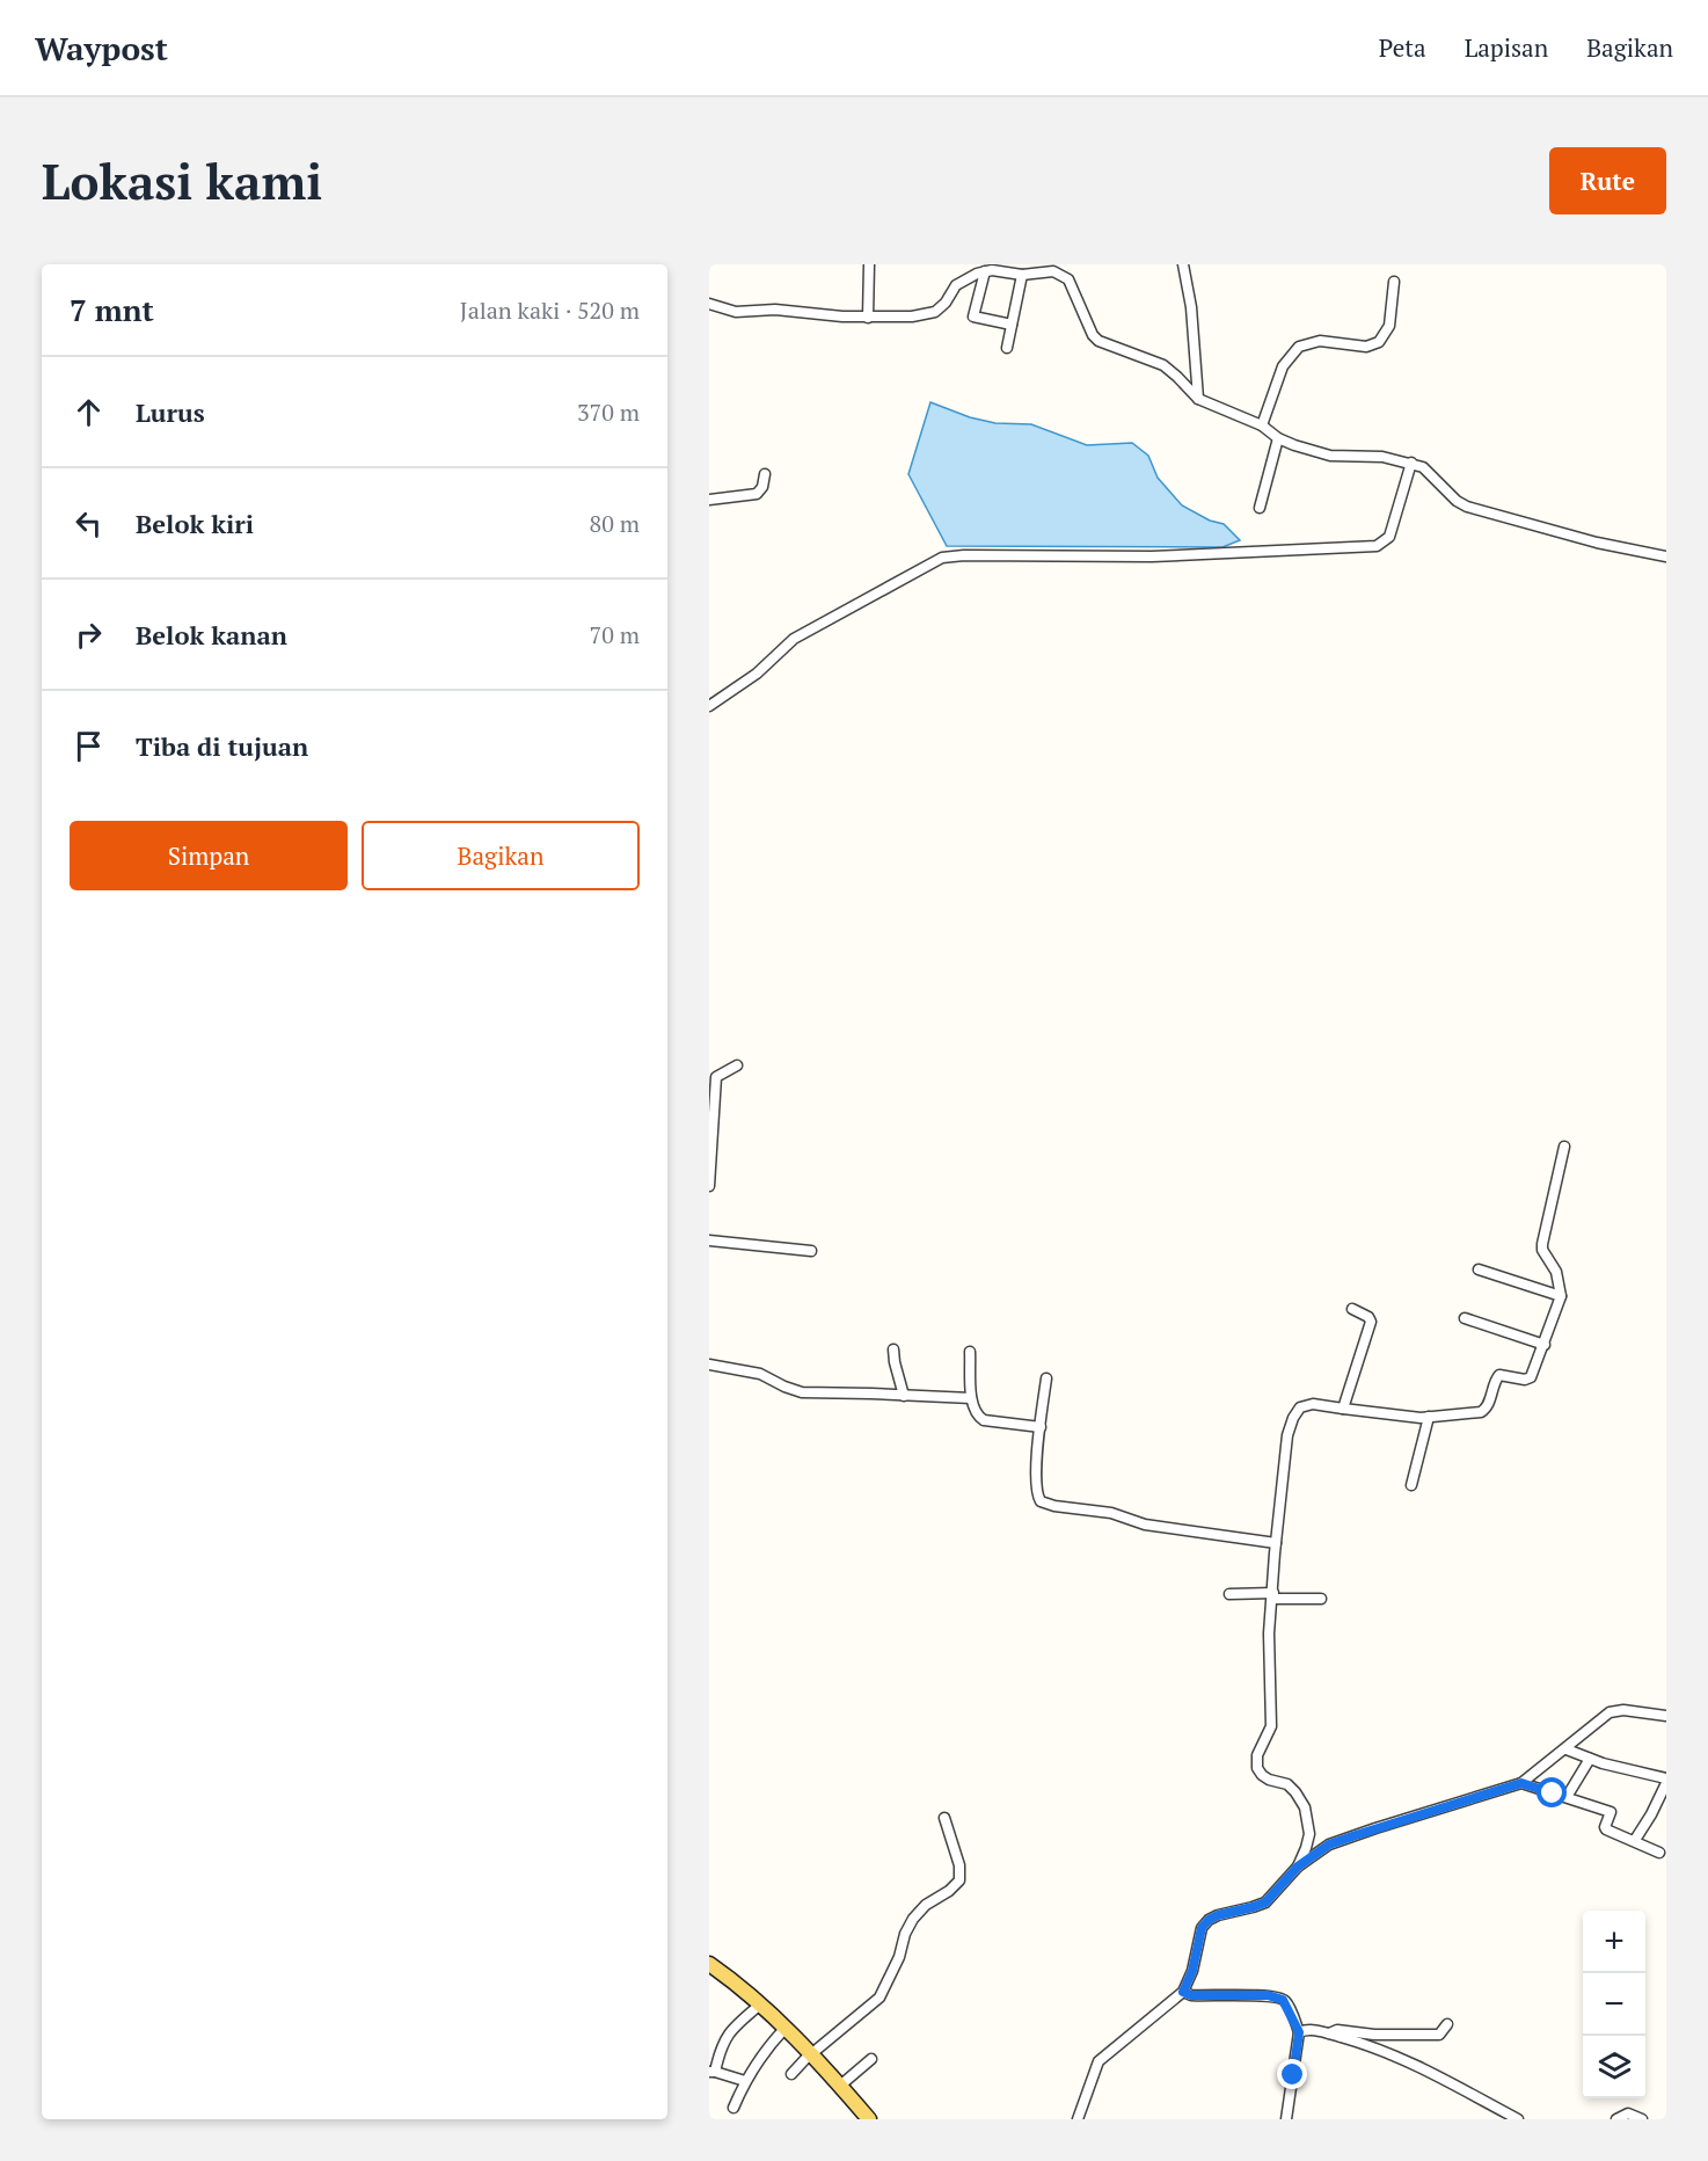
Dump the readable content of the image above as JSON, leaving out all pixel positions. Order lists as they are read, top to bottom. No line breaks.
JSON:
{"page":{"header":"Waypost","nav":["Peta","Lapisan","Bagikan"],"buttons":["Rute",["Simpan","Bagikan"]],"title":"Lokasi kami","heading":["7 mnt","Jalan kaki · 520 m"],"list":[["Lurus","370 m"],["Belok kiri","80 m"],["Belok kanan","70 m"],"Tiba di tujuan"],"map_buttons":["+","−"]}}
